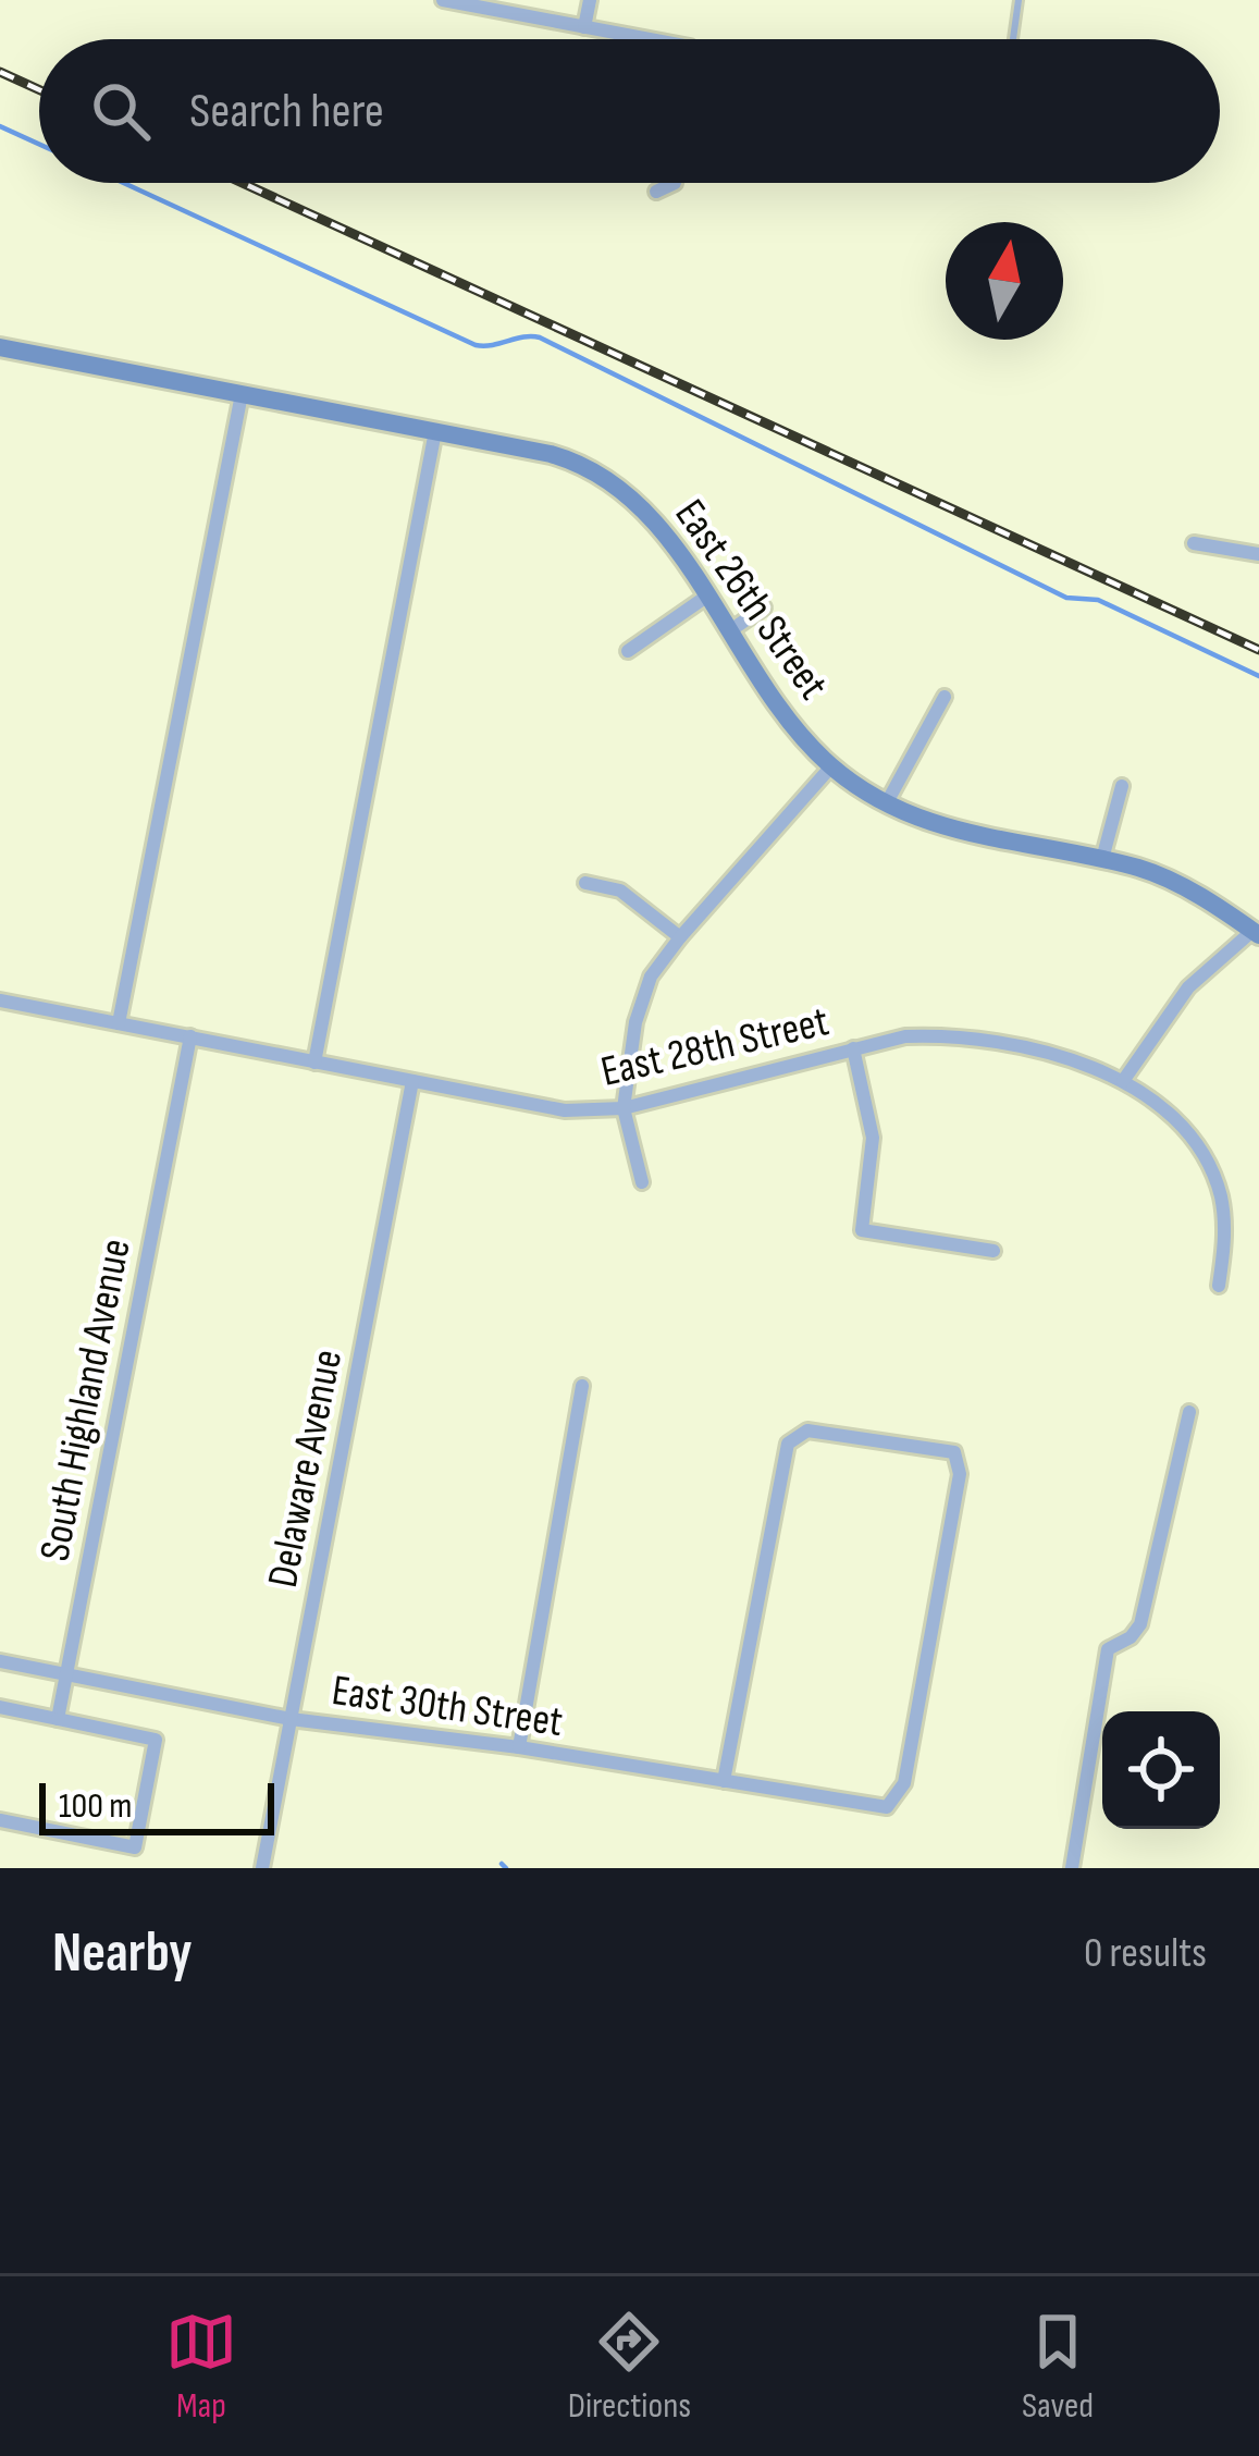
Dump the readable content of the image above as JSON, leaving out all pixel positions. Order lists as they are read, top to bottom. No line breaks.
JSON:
{"streets":{"street":["East 26th Street","East 28th Street","South Highland Avenue","Delaware Avenue","East 30th Street"]},"crossings":[["East 28th Street","South Highland Avenue"],["East 28th Street","Delaware Avenue"],["South Highland Avenue","East 30th Street"],["Delaware Avenue","East 30th Street"]],"scale_bar":"100 m","north":"top","page":{"search":"Search here","scale":"100 m","heading":["Nearby","0 results"],"nav":["Map","Directions","Saved"]}}
